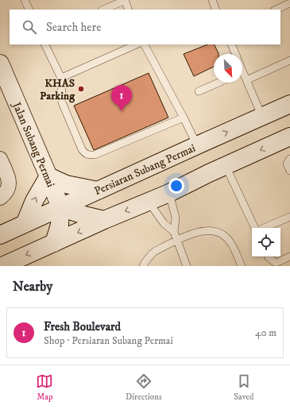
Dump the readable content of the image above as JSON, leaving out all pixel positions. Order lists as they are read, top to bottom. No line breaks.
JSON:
{"streets":{"main road":["Jalan Subang Permai","Persiaran Subang Permai"]},"crossings":[["Jalan Subang Permai","Persiaran Subang Permai"]],"places":["KHAS Parking"],"north":"bottom right","page":{"search":"Search here","pins":"1","heading":"Nearby","list":[{"mark":"1","name":"Fresh Boulevard","note":"Shop · Persiaran Subang Permai","value":"40 m"}],"nav":["Map","Directions","Saved"]}}
